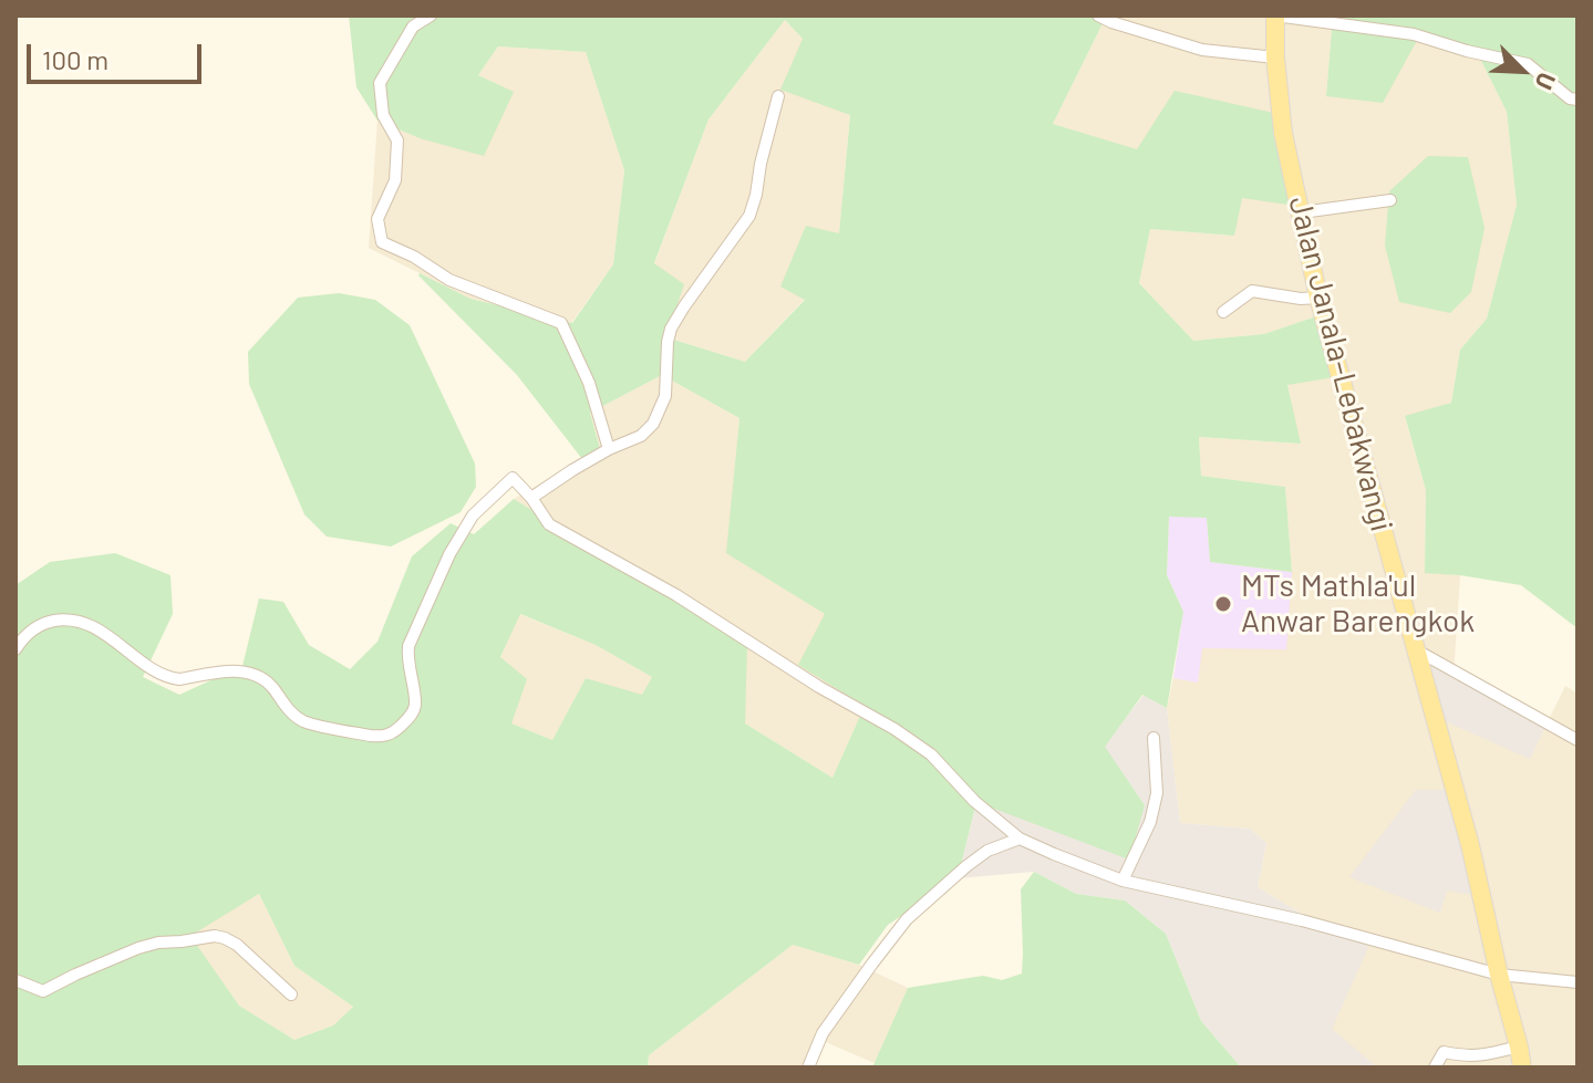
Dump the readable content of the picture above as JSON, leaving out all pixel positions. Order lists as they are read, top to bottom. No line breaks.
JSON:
{"streets":{"main road":["Jalan Janala–Lebakwangi"]},"places":["MTs Mathla'ul Anwar Barengkok"],"scale_bar":"100 m","north":"bottom right"}
